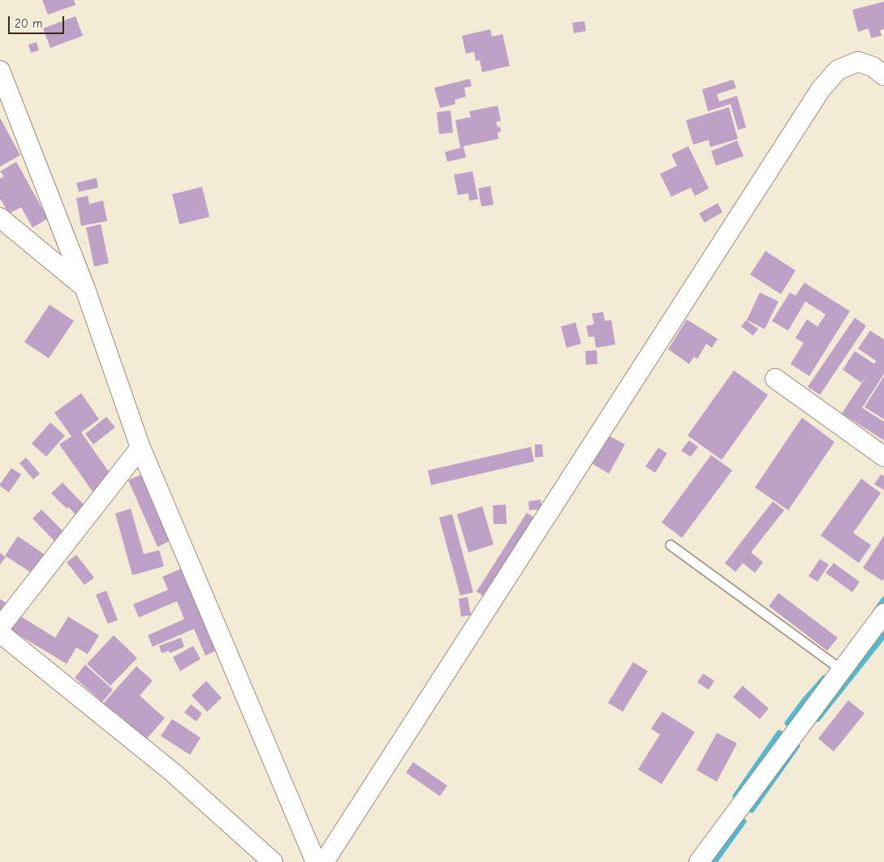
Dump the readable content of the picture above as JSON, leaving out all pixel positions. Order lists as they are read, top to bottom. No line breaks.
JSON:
{"scale_bar":"20 m"}
